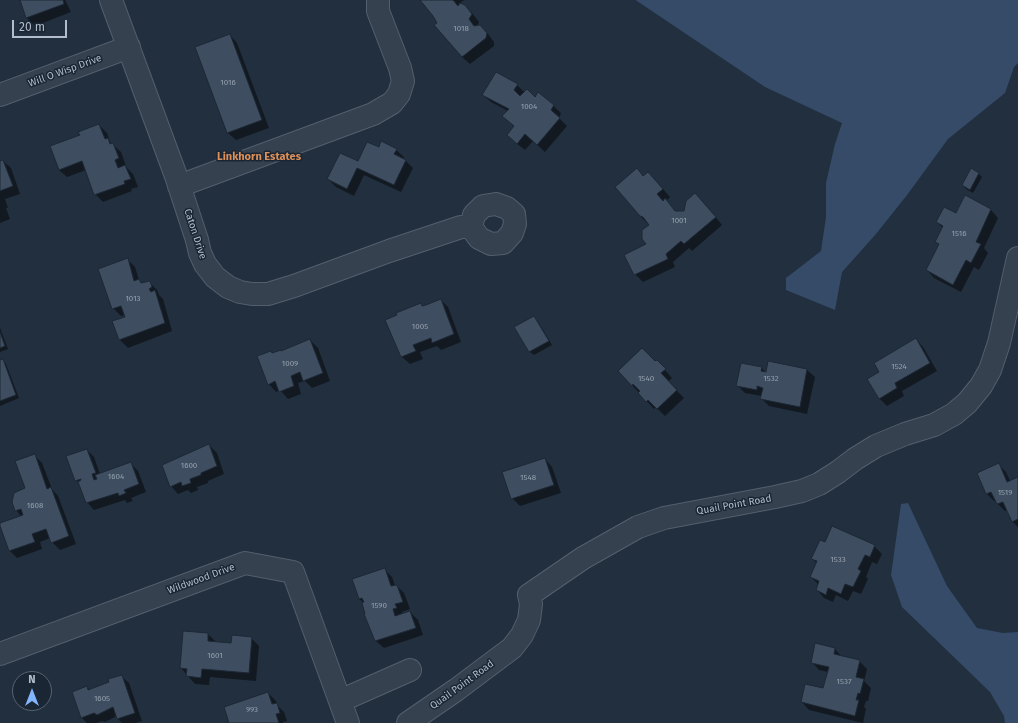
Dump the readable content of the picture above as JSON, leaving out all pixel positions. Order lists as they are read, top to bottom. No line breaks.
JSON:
{"streets":{"street":["Will O Wisp Drive","Caton Drive","Quail Point Road","Wildwood Drive"]},"crossings":[["Will O Wisp Drive","Caton Drive"]],"districts":["Linkhorn Estates"],"house_numbers":["1018","1016","1004","1001","1516","1013","1005","1009","1524","1540","1532","1600","1604","1548","1519","1608","1533","1590","1601","1537","1605","993"],"scale_bar":"20 m","north":"top"}
